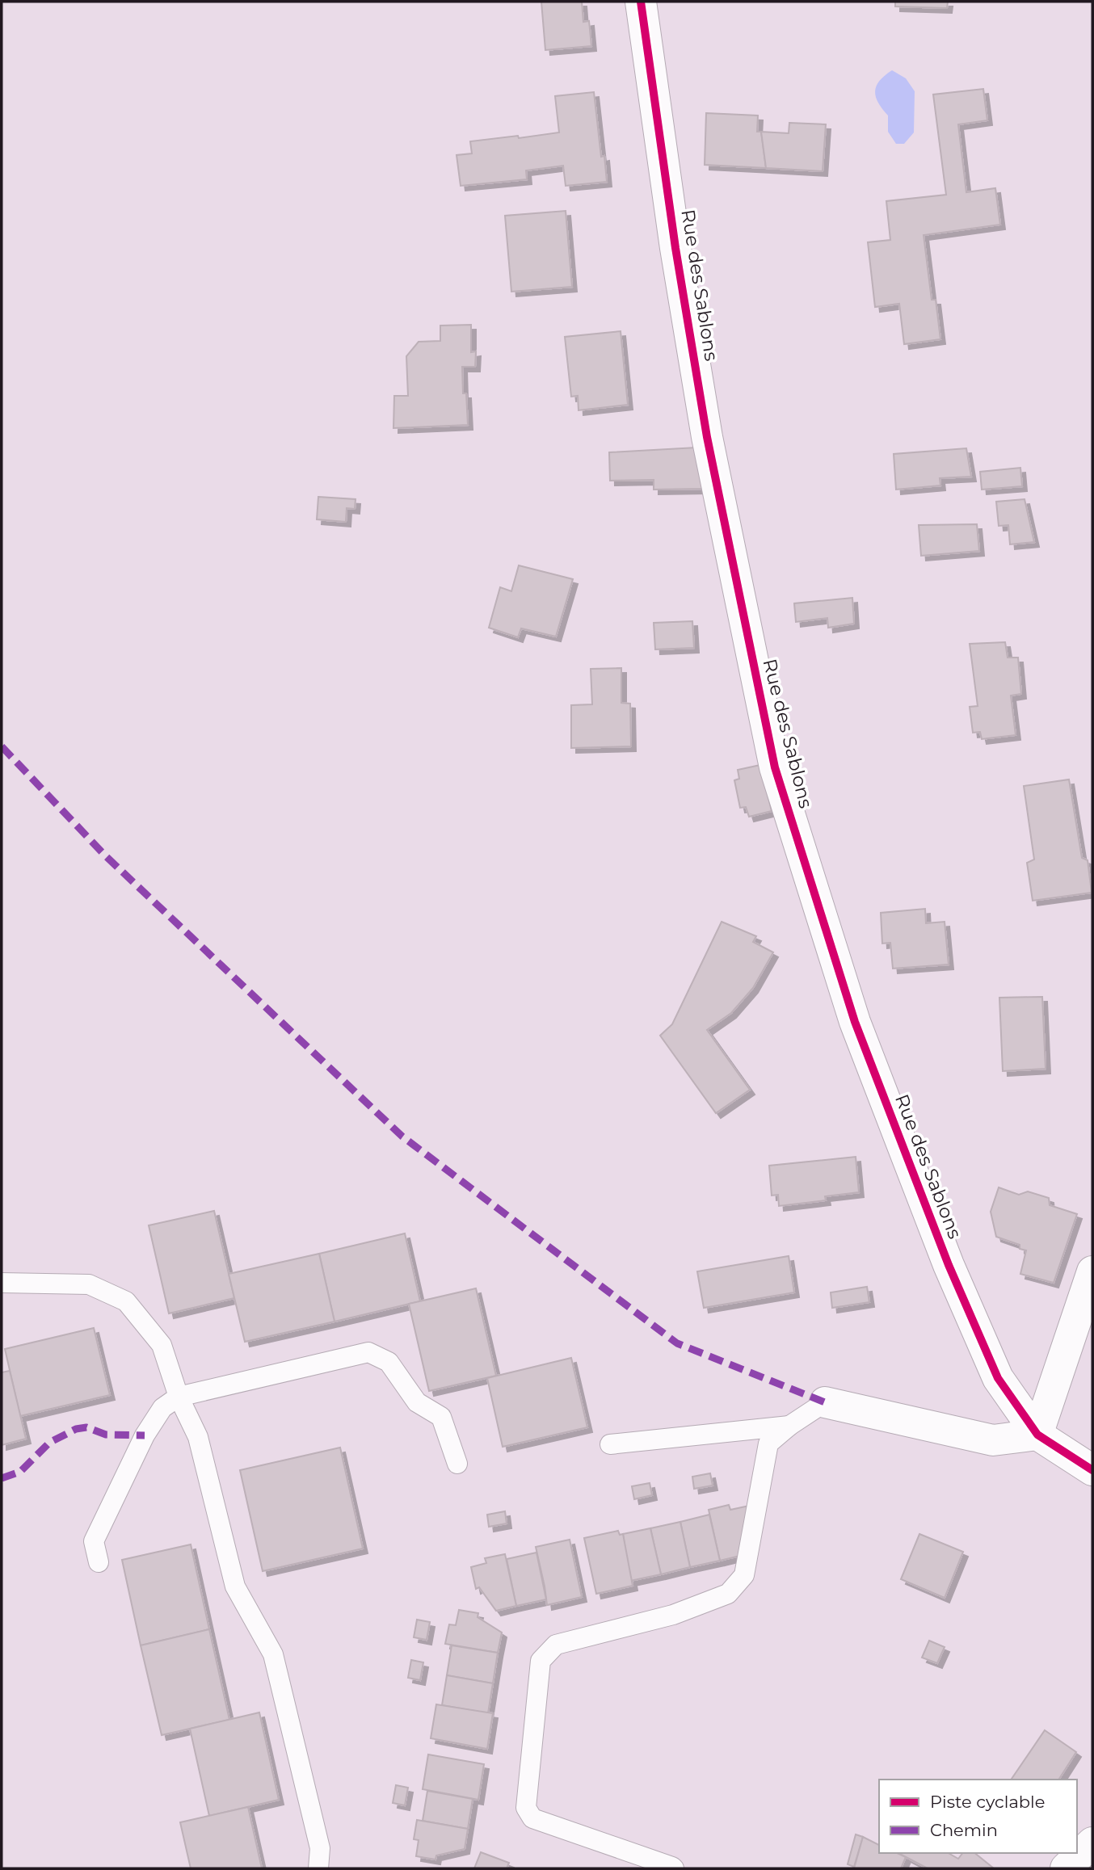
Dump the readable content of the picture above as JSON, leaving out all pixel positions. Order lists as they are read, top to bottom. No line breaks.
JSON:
{"streets":{"street":["Rue des Sablons"]},"legend":["Piste cyclable","Chemin"]}
